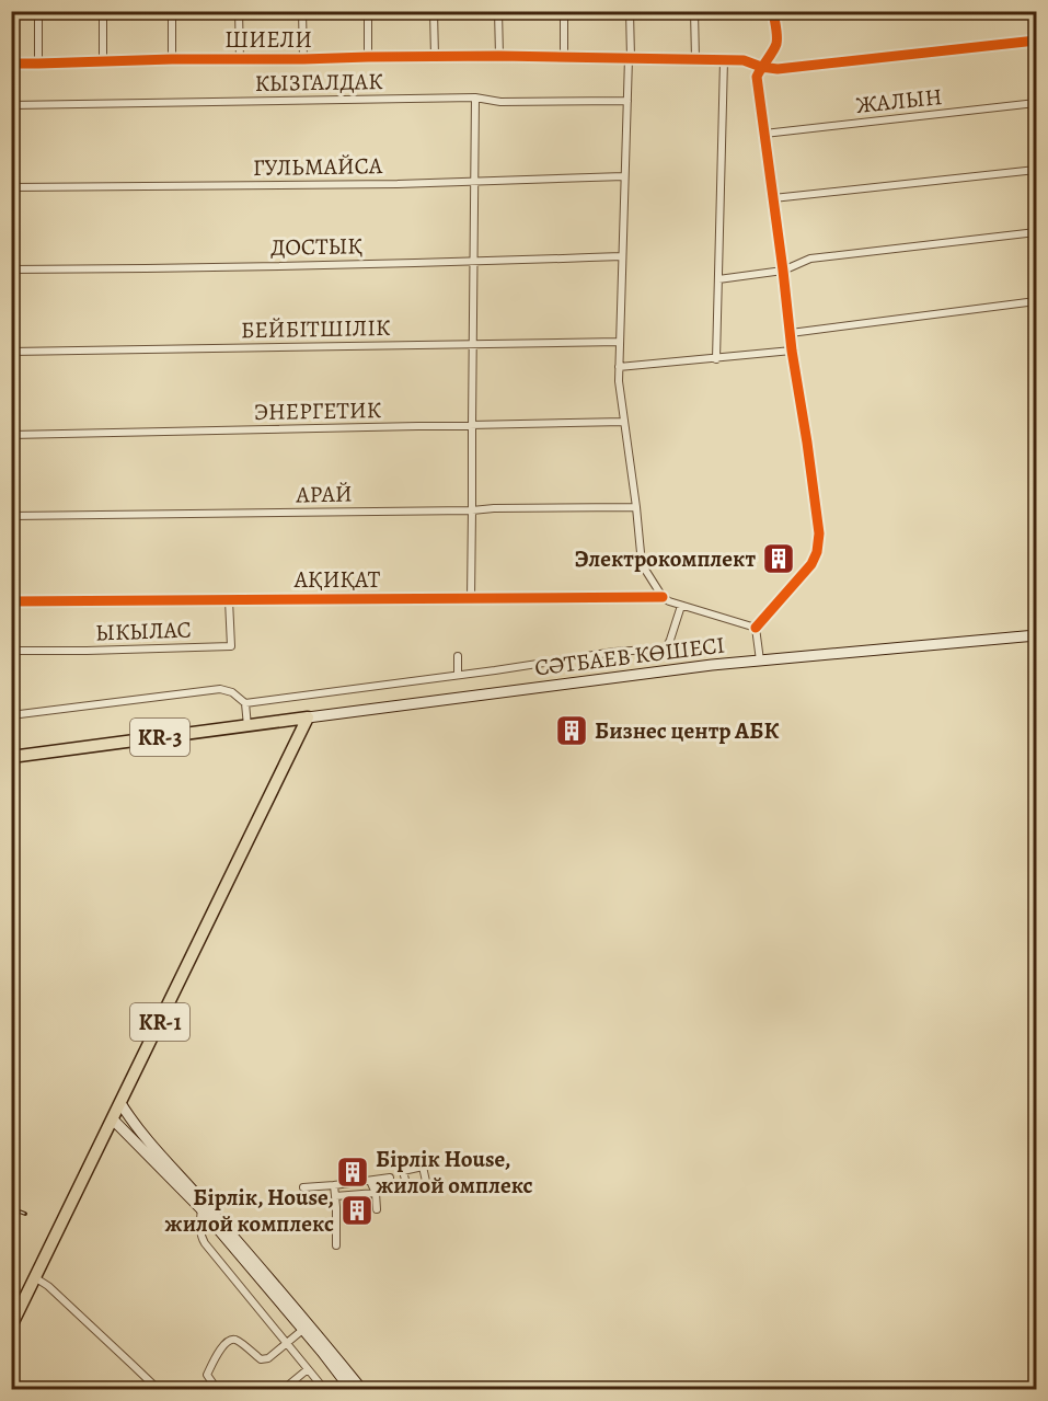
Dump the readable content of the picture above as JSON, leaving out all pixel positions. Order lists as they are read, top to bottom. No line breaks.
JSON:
{"streets":{"main road":["СӘТБАЕВ КӨШЕСІ","KR-3","KR-1"],"street":["ШИЕЛИ","КЫЗГАЛДАК","ЖАЛЫН","ГУЛЬМАЙСА","ДОСТЫҚ","БЕЙБІТШІЛІК","ЭНЕРГЕТИК","АРАЙ","АҚИҚАТ","ЫКЫЛАС"]},"crossings":[["АҚИҚАТ","ЫКЫЛАС"],["СӘТБАЕВ КӨШЕСІ","KR-3"],["СӘТБАЕВ КӨШЕСІ","KR-1"],["KR-3","KR-1"]],"places":{"building":["Электрокомплект","Бизнес центр АБК","Бірлік House, жилой омплекс","Бірлік, House, жилой комплекс"]}}
